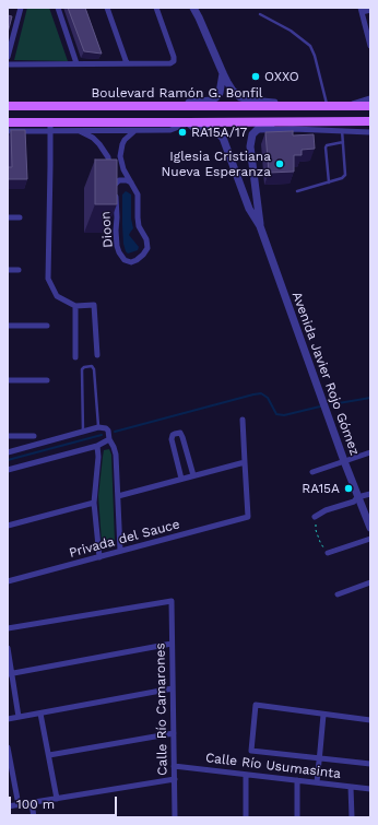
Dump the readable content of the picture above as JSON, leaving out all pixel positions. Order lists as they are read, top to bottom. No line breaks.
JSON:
{"streets":{"main road":["Boulevard Ramón G. Bonfil"],"street":["Dioon","Avenida Javier Rojo Gómez","Privada del Sauce","Calle Río Camarones","Calle Río Usumasinta"]},"crossings":[["Calle Río Camarones","Calle Río Usumasinta"]],"places":["OXXO","RA15A/17","Iglesia Cristiana Nueva Esperanza","RA15A"],"scale_bar":"100 m"}
